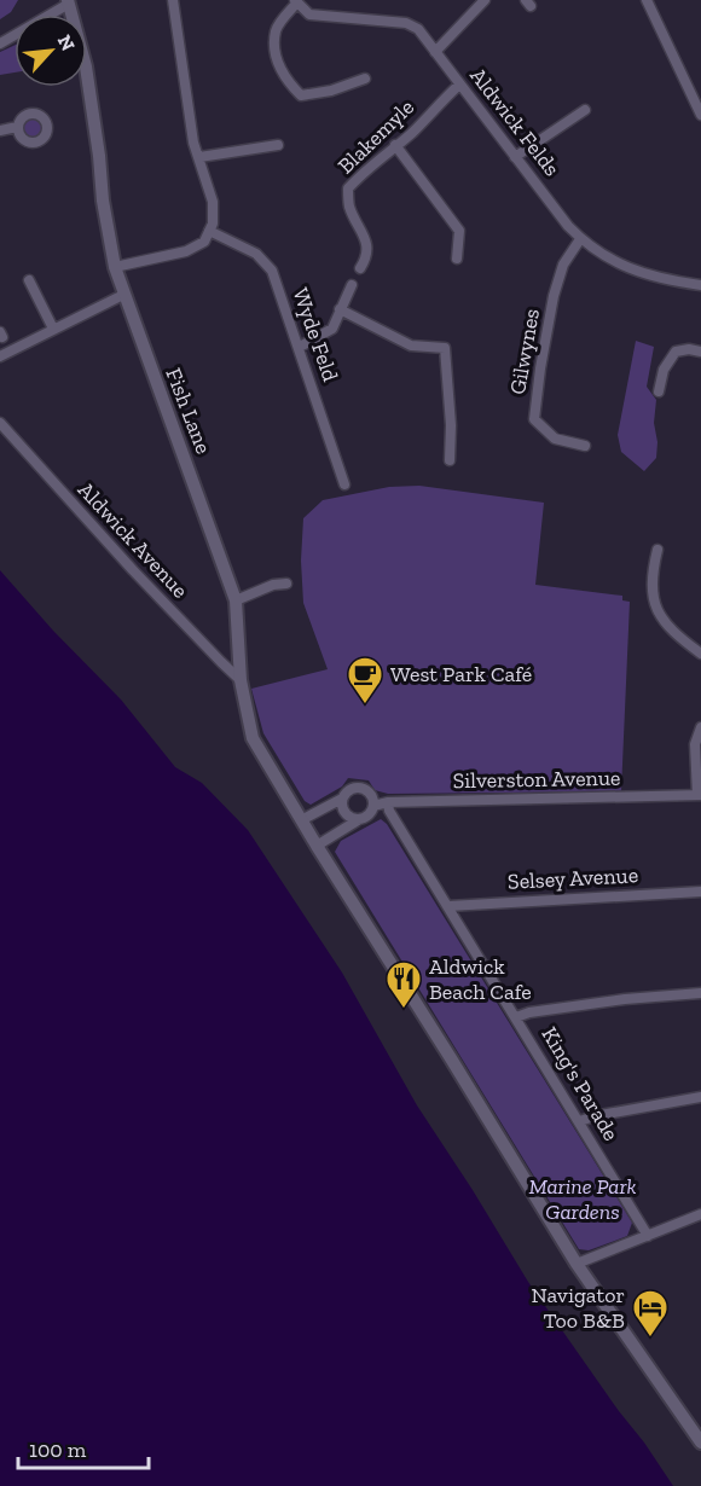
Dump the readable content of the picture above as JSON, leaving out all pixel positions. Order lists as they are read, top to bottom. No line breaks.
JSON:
{"streets":{"street":["Aldwick Felds","Blakemyle","Wyde Feld","Gilwynes","Fish Lane","Aldwick Avenue","Silverston Avenue","Selsey Avenue","King's Parade"]},"crossings":[["Aldwick Felds","Blakemyle"],["Aldwick Felds","Gilwynes"],["Fish Lane","Aldwick Avenue"],["Fish Lane","Silverston Avenue"],["Silverston Avenue","King's Parade"],["Selsey Avenue","King's Parade"]],"parks":["Marine Park Gardens"],"places":{"cafe":["West Park Café"],"restaurant":["Aldwick Beach Cafe"],"hotel":["Navigator Too B&B"]},"scale_bar":"100 m","north":"top right"}
